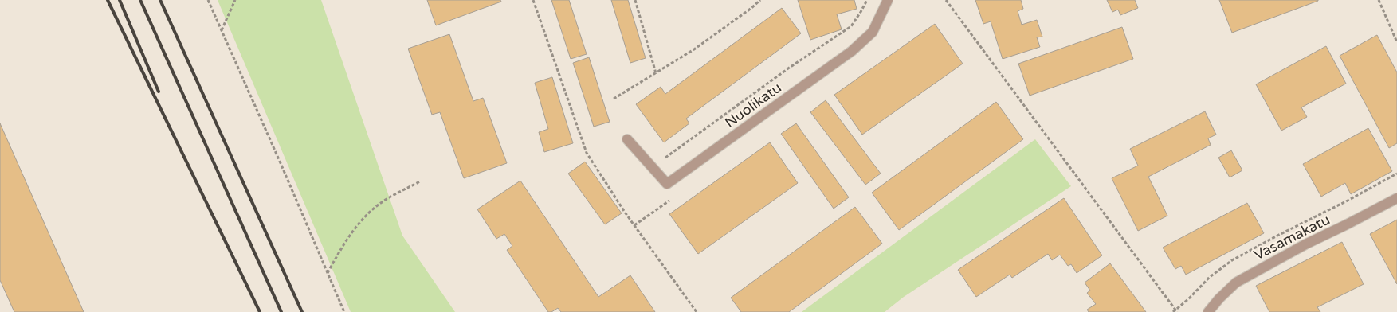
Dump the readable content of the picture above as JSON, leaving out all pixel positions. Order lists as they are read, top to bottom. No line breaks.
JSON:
{"streets":{"street":["Nuolikatu","Vasamakatu"]}}
